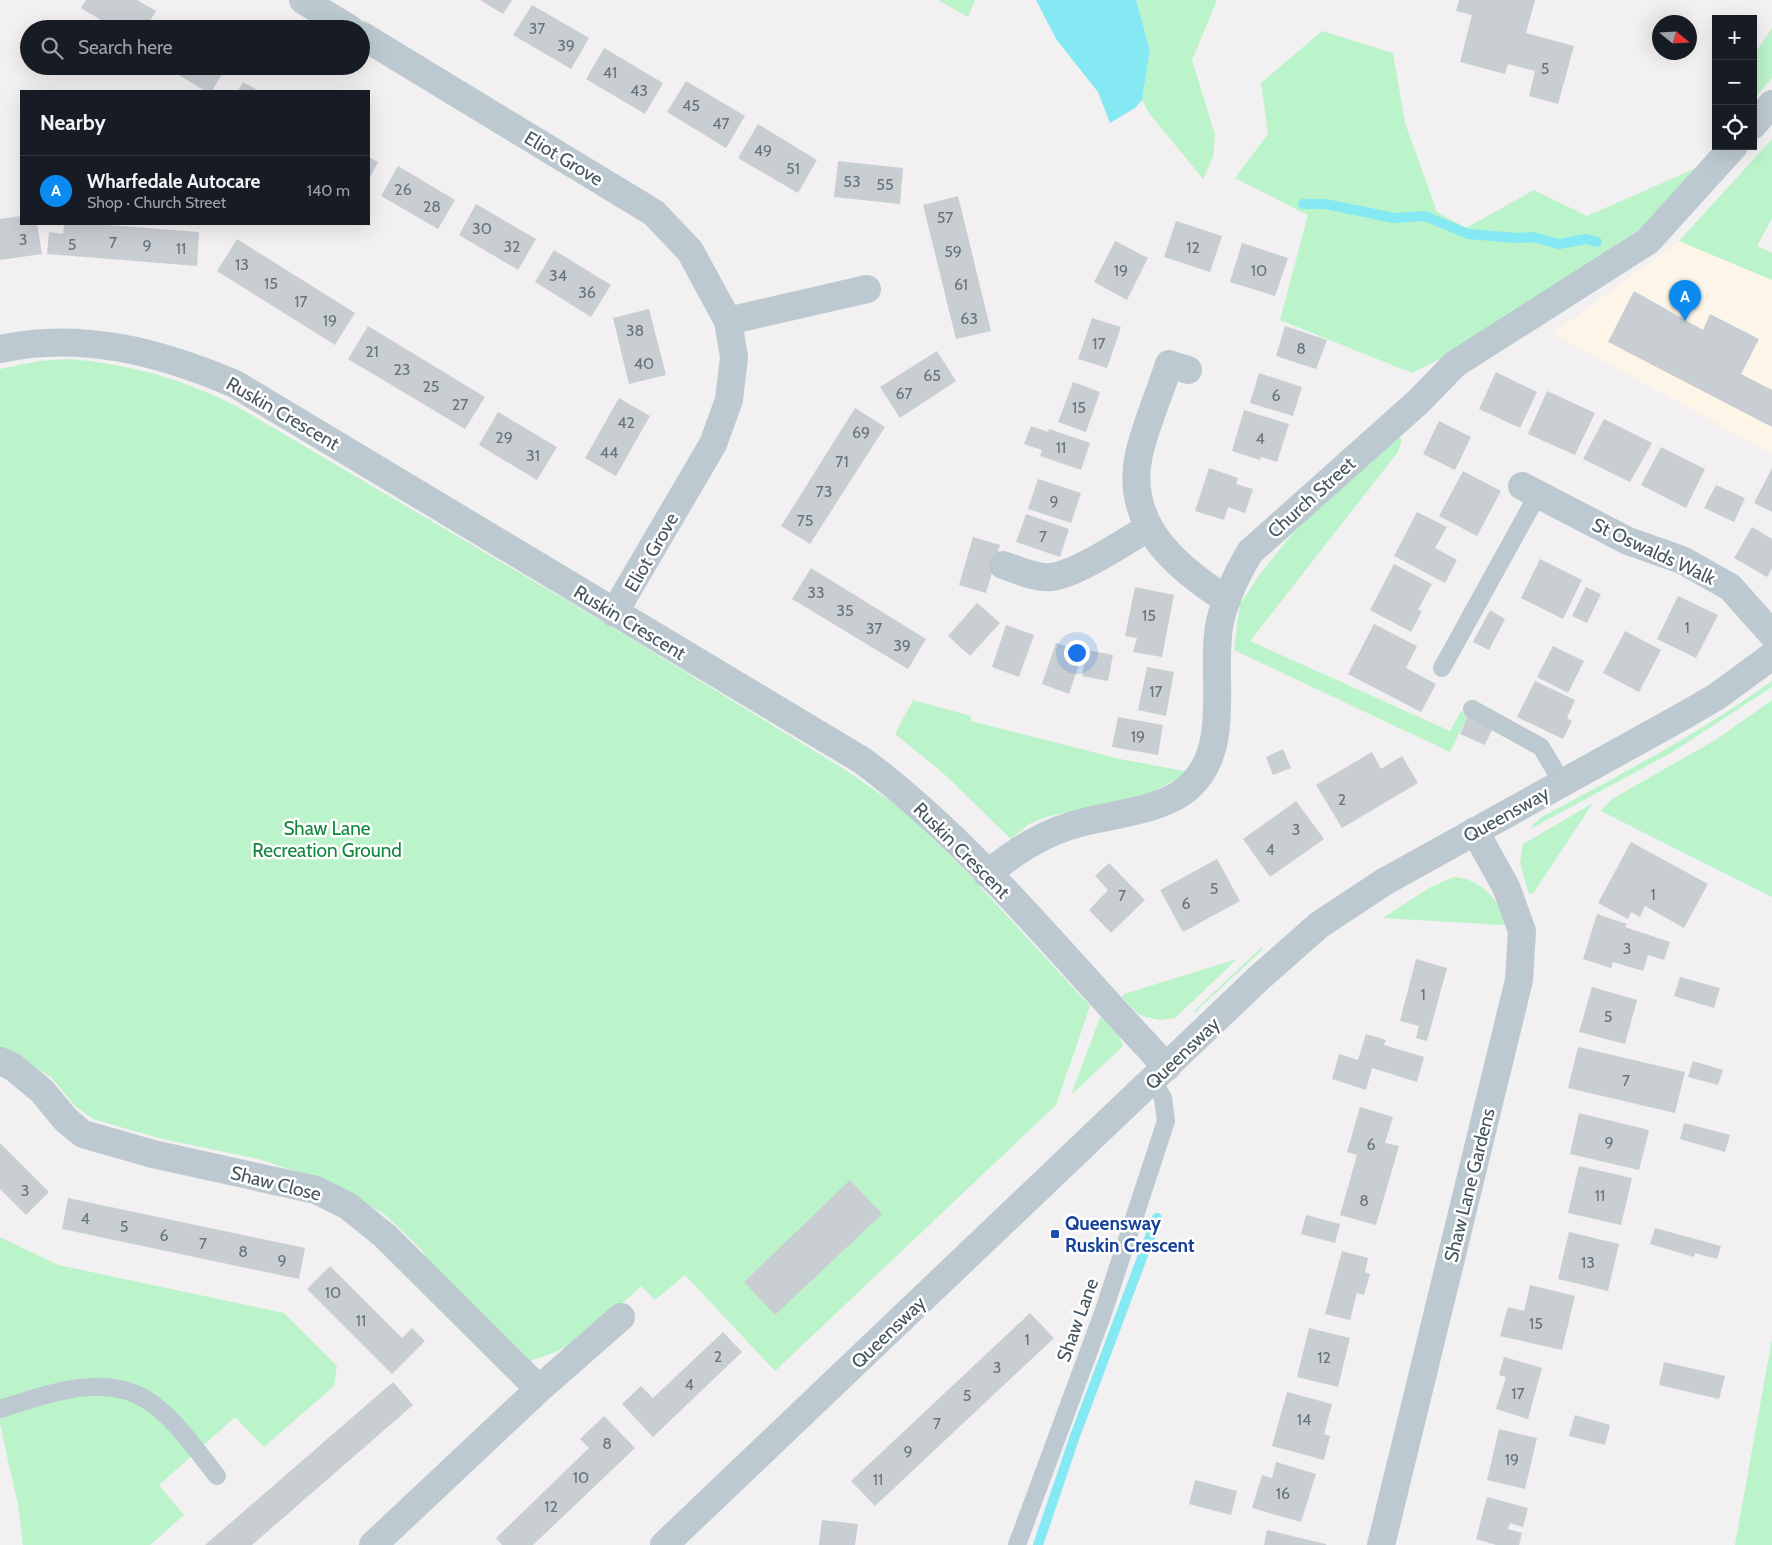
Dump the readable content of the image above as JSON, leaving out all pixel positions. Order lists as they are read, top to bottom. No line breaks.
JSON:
{"streets":{"street":["Eliot Grove","Ruskin Crescent","Church Street","St Oswalds Walk","Queensway","Shaw Close","Shaw Lane Gardens"],"lane":["Shaw Lane"]},"crossings":[["Eliot Grove","Ruskin Crescent"],["Ruskin Crescent","Church Street"],["Ruskin Crescent","Queensway"],["Ruskin Crescent","Shaw Lane"],["Queensway","Shaw Lane Gardens"],["Queensway","Shaw Lane"]],"parks":["Shaw Lane Recreation Ground"],"places":{"transit":["Queensway Ruskin Crescent"]},"house_numbers":["37","39","5","41","43","45","47","49","51","53","55","26","28","57","30","3","7","5","9","32","12","11","59","13","19","10","34","15","61","36","17","63","19","38","17","8","21","40","23","65","25","67","6","27","15","42","69","29","4","11","44","31","71","73","9","75","7","33","35","15","1","37","39","17","19","2","3","4","5","1","7","6","3","1","5","7","9","6","3","11","8","4","5","6","7","8","9","13","10","11","15","1","2","12","3","4","17","5","14","7","8","9","19","10","11","16","12"],"north":"right","page":{"map_buttons":["+","−"],"search":"Search here","heading":"Nearby","list":[{"mark":"A","name":"Wharfedale Autocare","note":"Shop · Church Street","value":"140 m"}],"pins":"A"}}
